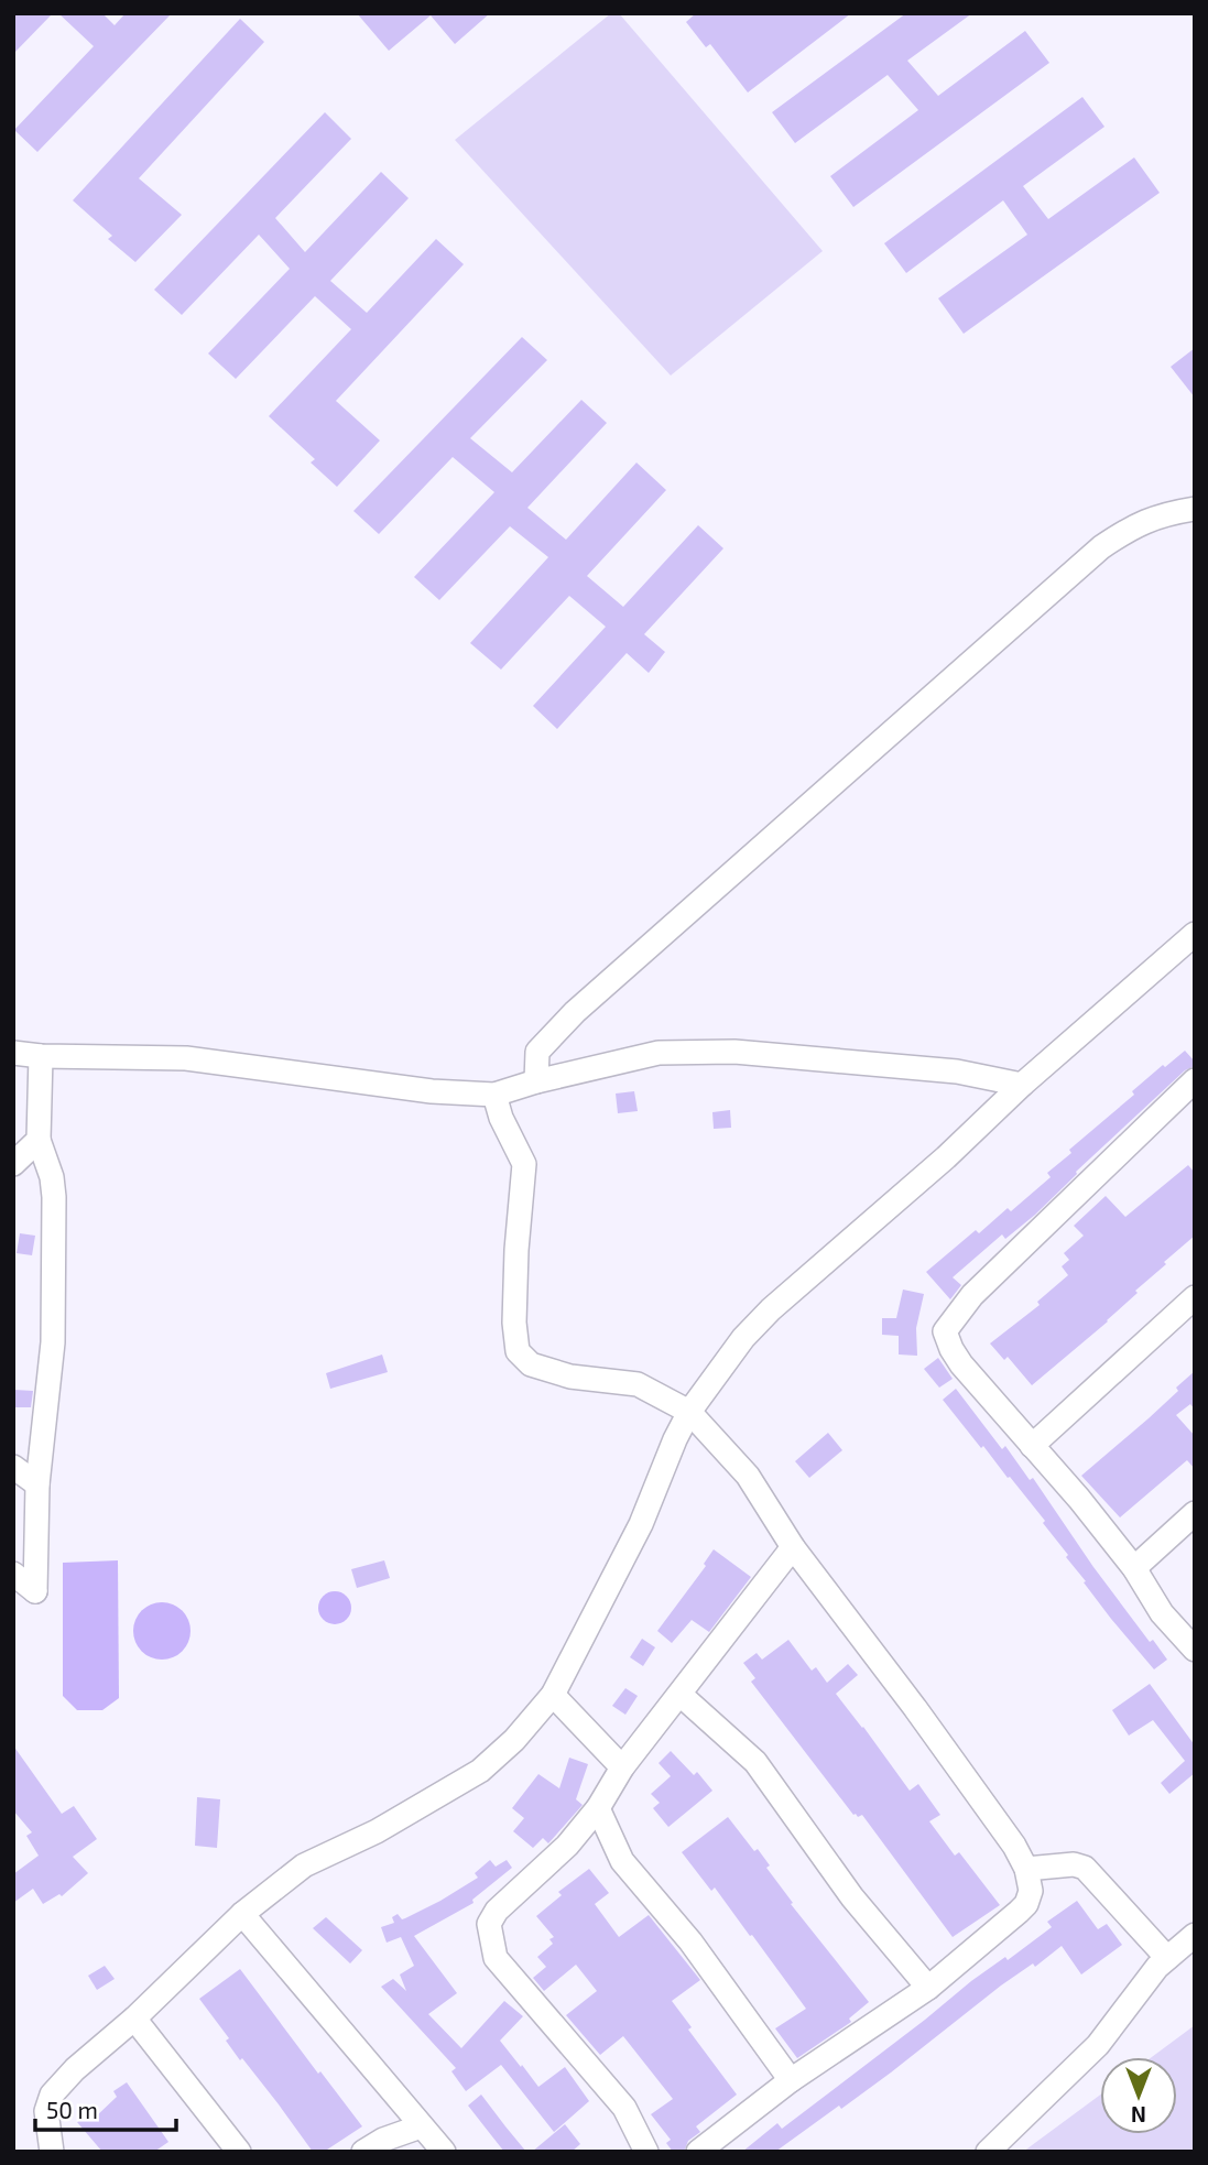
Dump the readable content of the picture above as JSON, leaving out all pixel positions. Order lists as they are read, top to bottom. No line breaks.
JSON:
{"scale_bar":"50 m","north":"bottom"}
